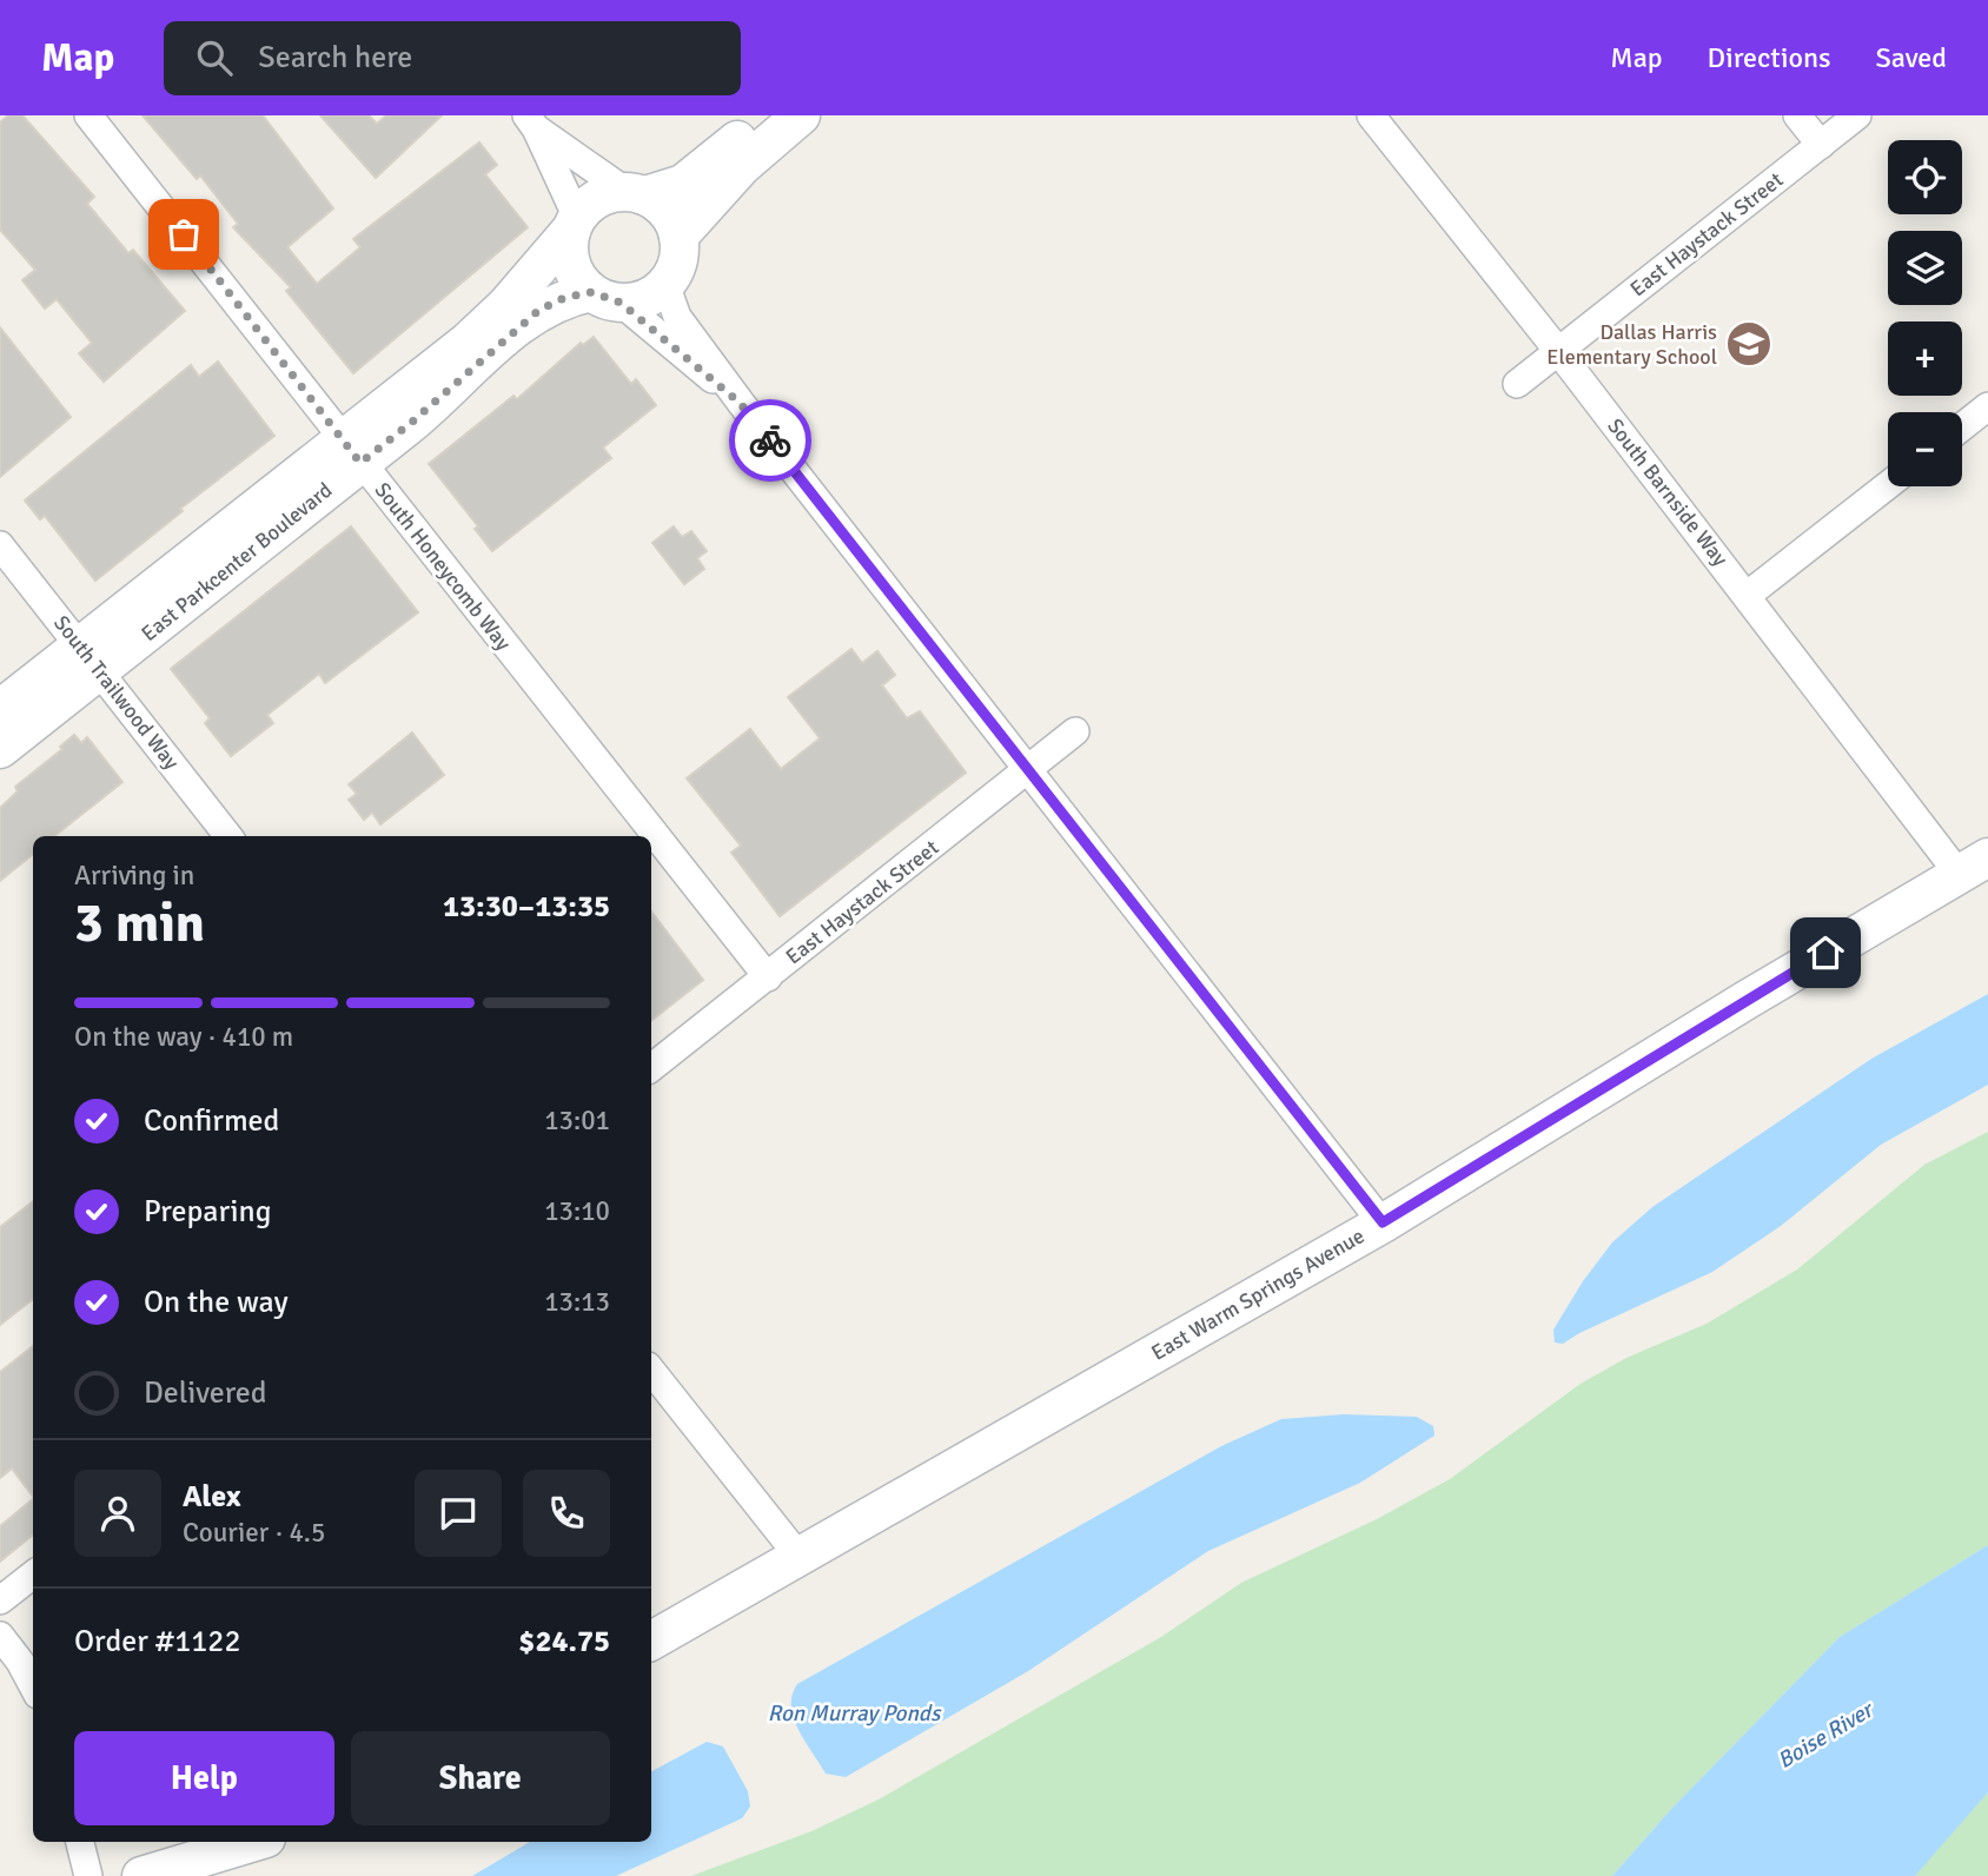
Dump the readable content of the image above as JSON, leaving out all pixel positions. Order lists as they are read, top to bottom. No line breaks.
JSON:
{"streets":{"street":["East Haystack Street","South Barnside Way","East Parkcenter Boulevard","South Honeycomb Way","South Trailwood Way","East Warm Springs Avenue"]},"crossings":[["East Haystack Street","South Barnside Way"],["East Haystack Street","South Honeycomb Way"],["South Barnside Way","East Warm Springs Avenue"],["East Parkcenter Boulevard","South Honeycomb Way"],["East Parkcenter Boulevard","South Trailwood Way"]],"water":["Ron Murray Ponds","Boise River"],"places":{"school or university":["Dallas Harris Elementary School"]},"page":{"header":"Map","search":"Search here","nav":["Map","Directions","Saved"],"map_buttons":["+","−"],"heading":["3 min","Arriving in","13:30–13:35"],"panel":["Alex","Courier · 4.5","Order #1122","$24.75"],"bar":"On the way · 410 m","list":[["Confirmed","13:01"],["Preparing","13:10"],["On the way","13:13"],"Delivered"],"buttons":["Help","Share"]}}
